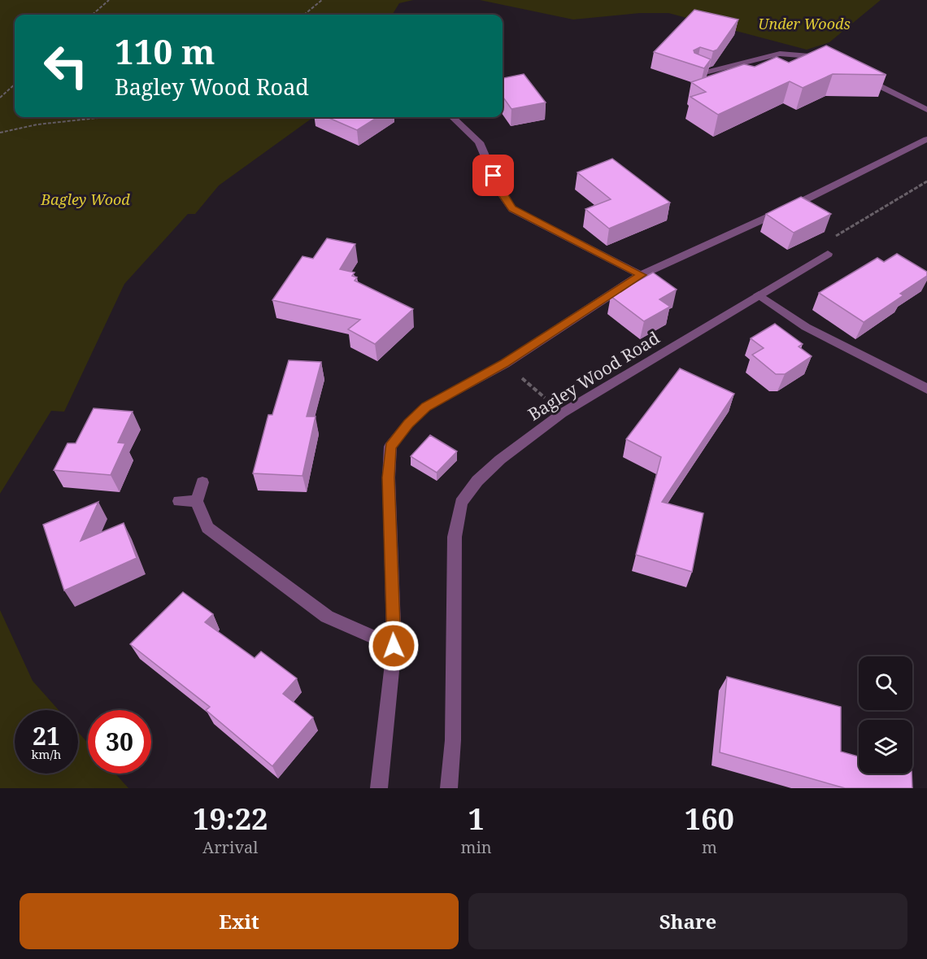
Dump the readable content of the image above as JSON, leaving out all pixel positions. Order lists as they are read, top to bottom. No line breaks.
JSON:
{"streets":{"street":["Bagley Wood Road"]},"parks":["Under Woods","Bagley Wood"],"page":{"turn":["110 m","Bagley Wood Road"],"speed":"21 km/h","limit":"30","eta":["19:22","Arrival","1","min","160","m"],"buttons":["Exit","Share"]}}
